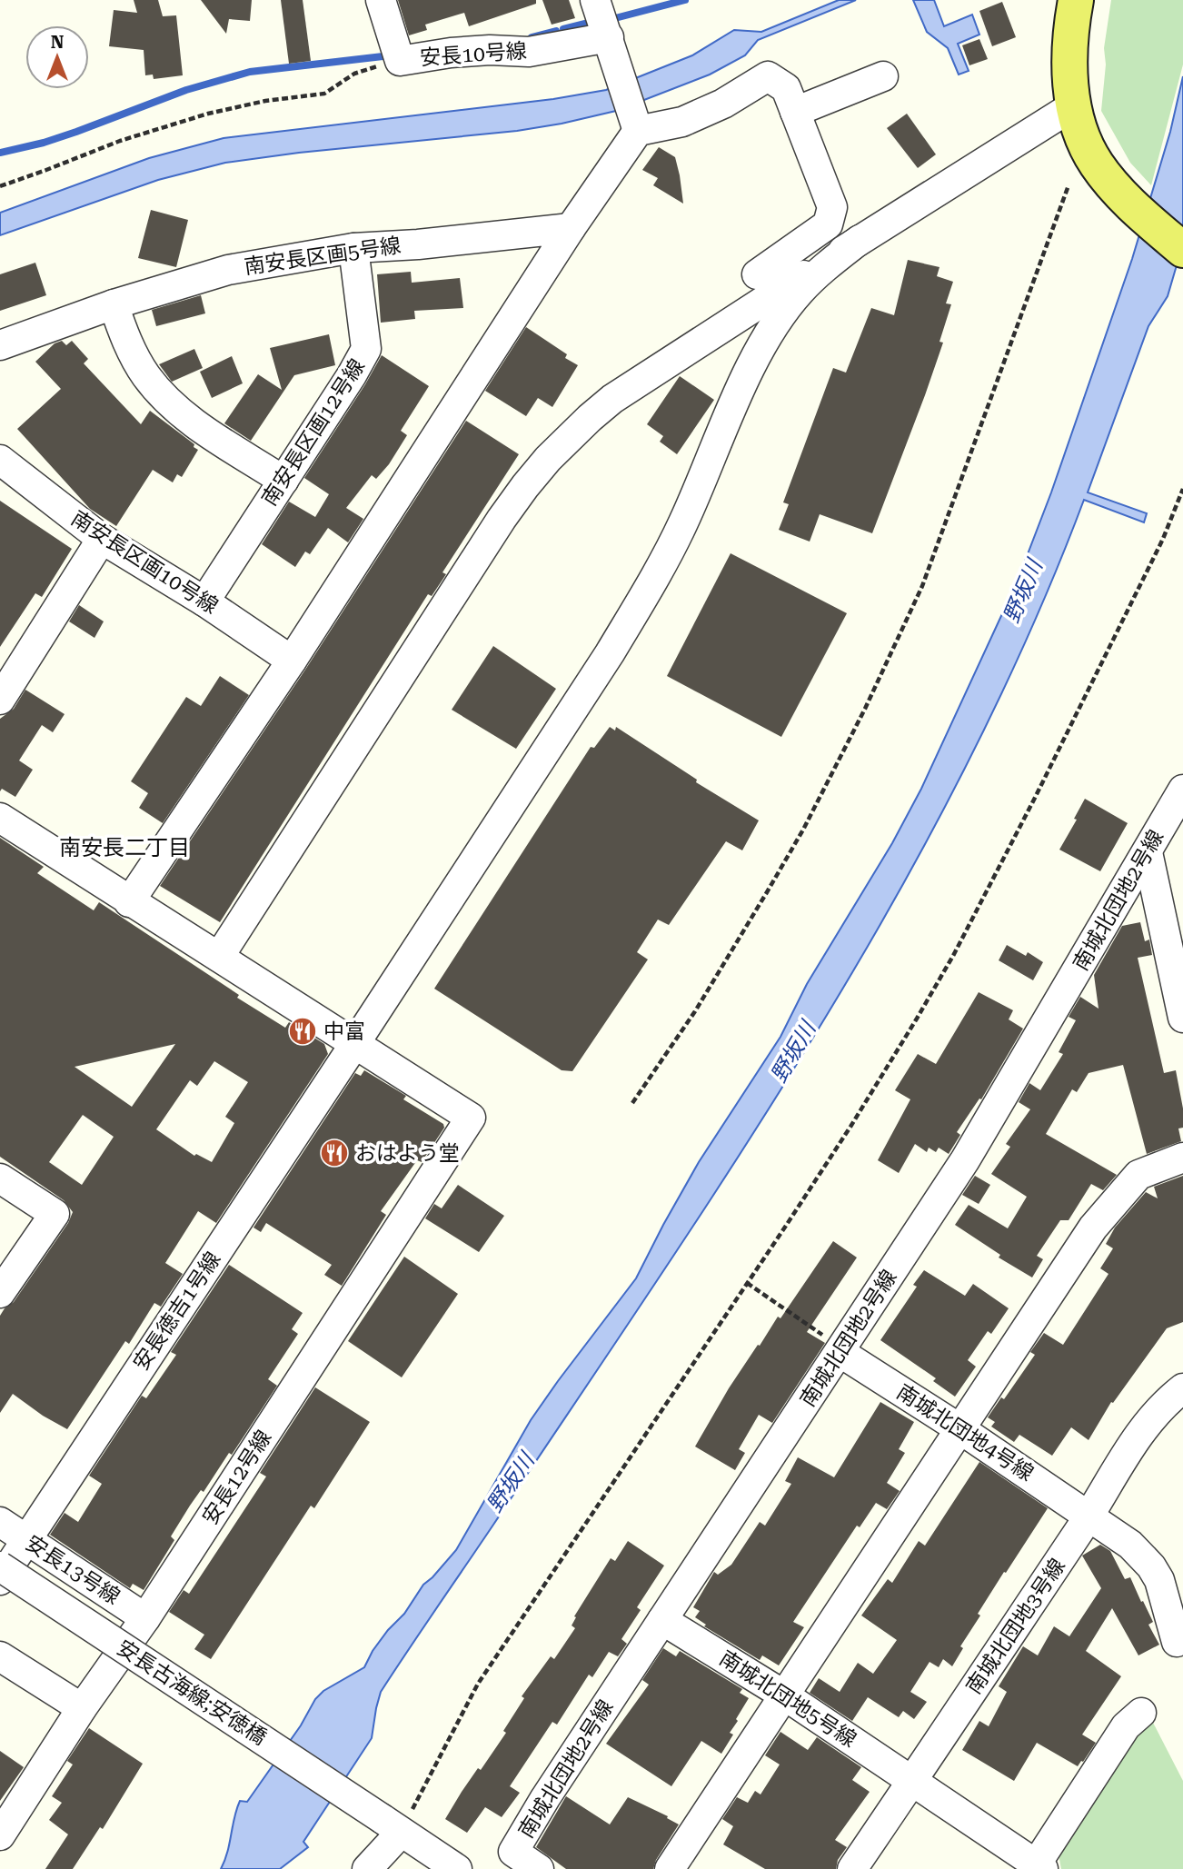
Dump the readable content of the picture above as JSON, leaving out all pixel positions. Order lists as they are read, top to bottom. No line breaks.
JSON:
{"streets":{"street":["安長10号線","南安長区画5号線","南安長区画12号線","南安長区画10号線","南城北団地2号線","安長徳吉1号線","南城北団地4号線","安長12号線","安長13号線","南城北団地3号線","安長古海線;安徳橋","南城北団地5号線"]},"crossings":[["南安長区画5号線","南安長区画12号線"],["南安長区画12号線","南安長区画10号線"],["南城北団地2号線","南城北団地4号線"],["南城北団地2号線","南城北団地5号線"],["安長徳吉1号線","安長12号線"],["安長徳吉1号線","安長13号線"],["南城北団地4号線","南城北団地3号線"],["安長12号線","安長13号線"],["南城北団地3号線","南城北団地5号線"]],"districts":["南安長二丁目"],"water":["野坂川"],"places":{"restaurant":["中富","おはよう堂"]},"north":"top"}
